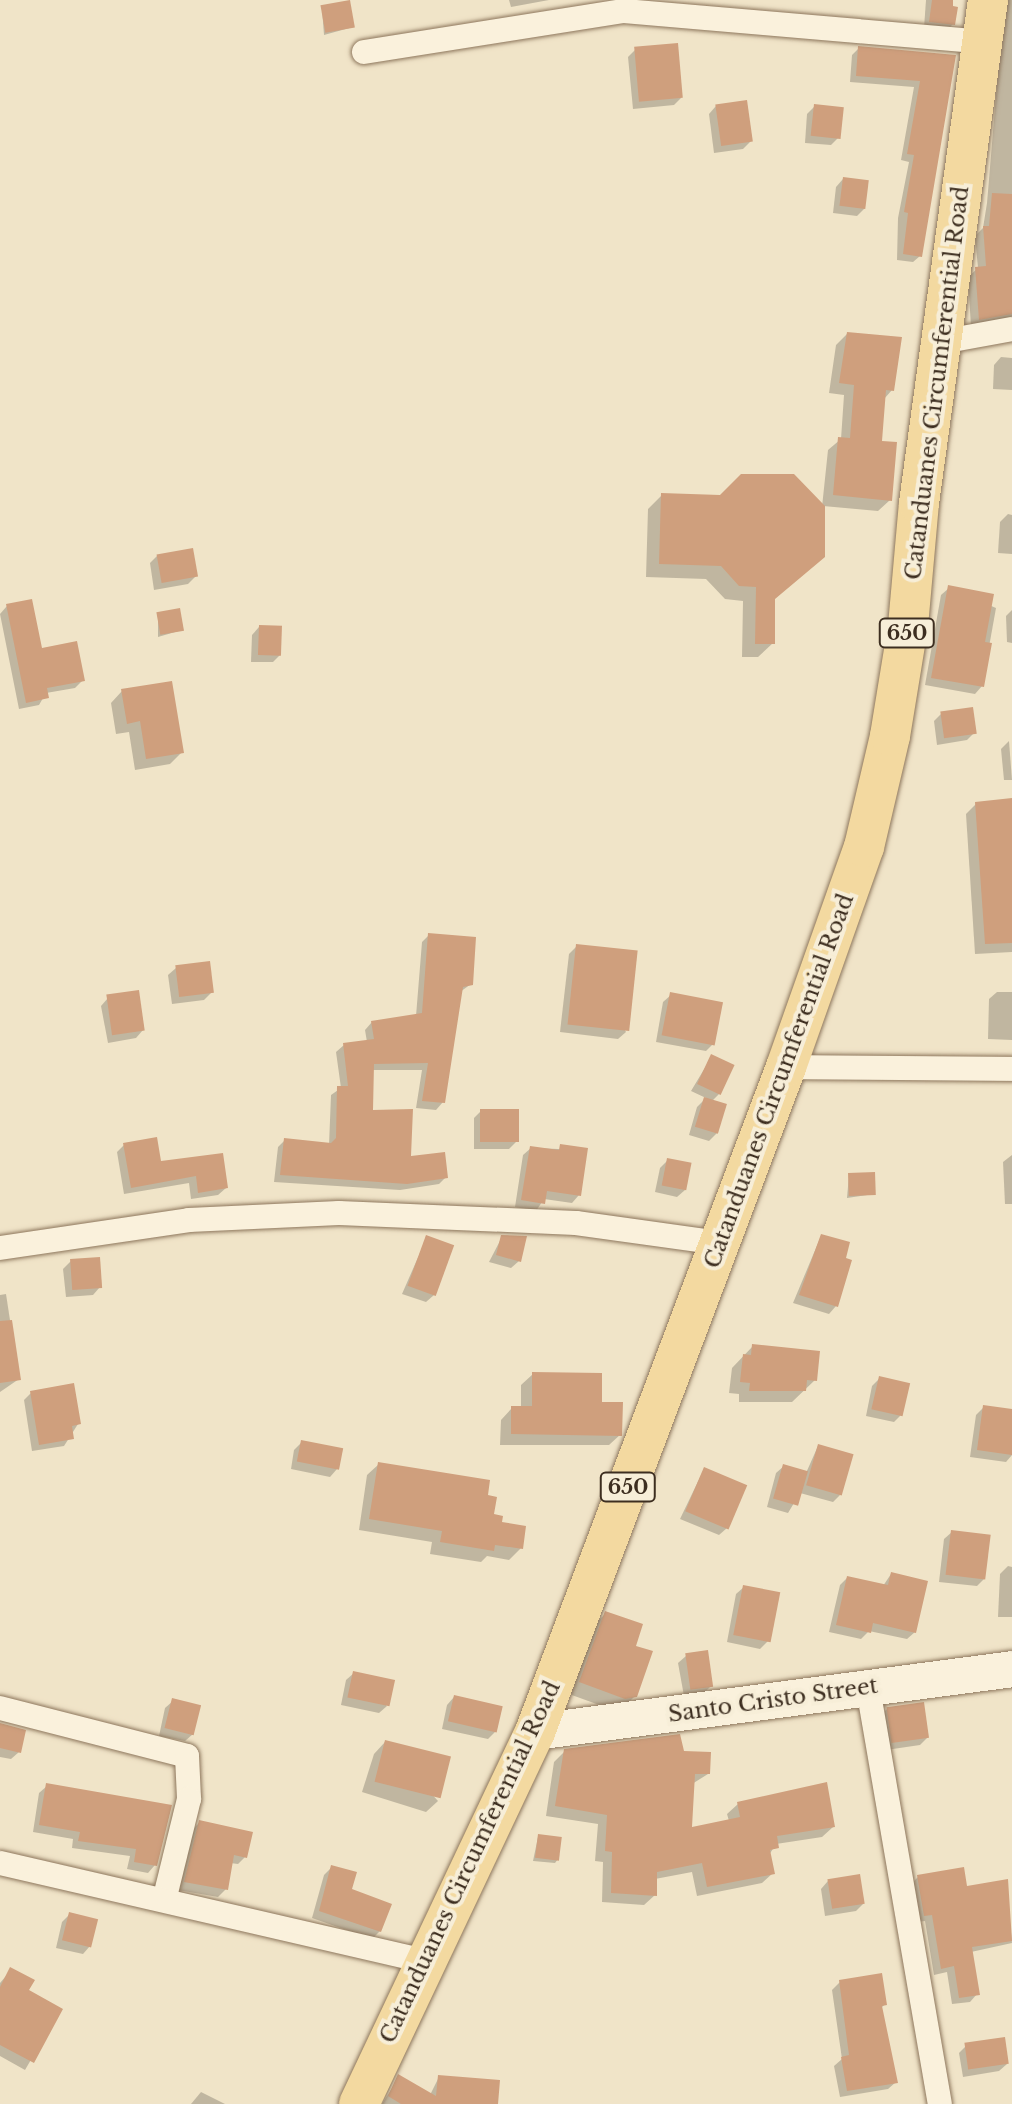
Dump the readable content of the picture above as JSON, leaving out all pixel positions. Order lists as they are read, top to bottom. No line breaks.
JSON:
{"streets":{"main road":["Catanduanes Circumferential Road","650"],"street":["Santo Cristo Street"]},"crossings":[["Catanduanes Circumferential Road","Santo Cristo Street"]]}
